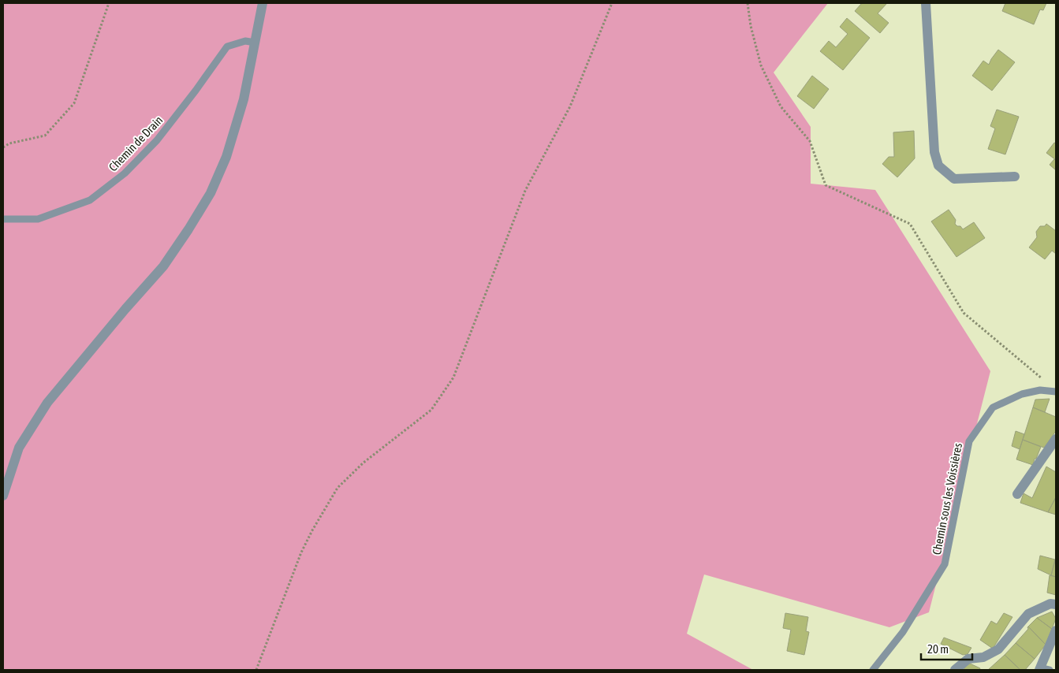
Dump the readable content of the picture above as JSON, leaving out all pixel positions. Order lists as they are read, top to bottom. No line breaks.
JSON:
{"streets":{"lane":["Chemin de Drain","Chemin sous les Voissières"]},"scale_bar":"20 m"}
